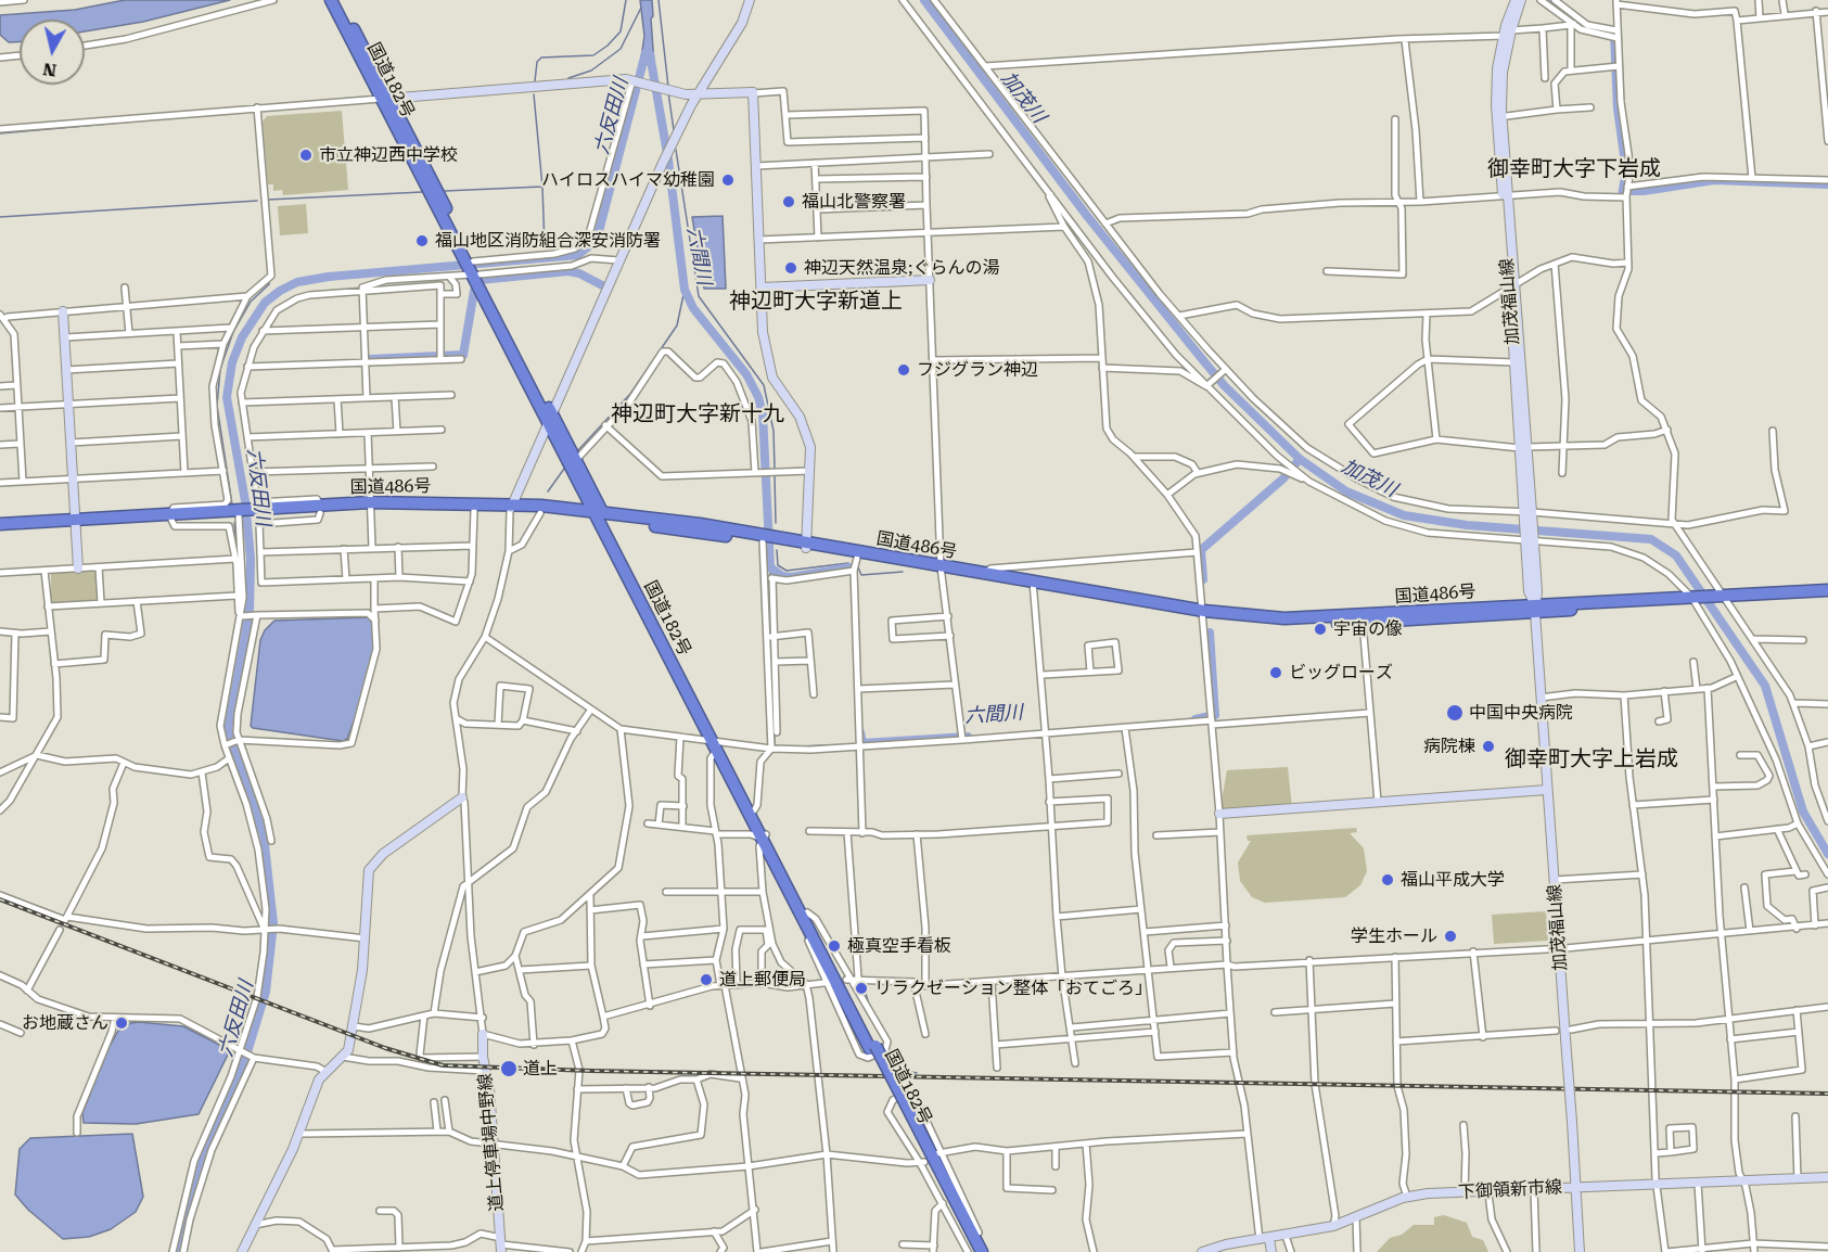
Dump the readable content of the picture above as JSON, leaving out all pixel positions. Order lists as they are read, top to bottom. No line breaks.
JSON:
{"streets":{"highway":["国道182号","国道486号"],"street":["加茂福山線","道上停車場中野線","下御領新市線"]},"crossings":[["国道182号","国道486号"],["加茂福山線","国道486号"],["加茂福山線","下御領新市線"]],"districts":["御幸町大字下岩成","神辺町大字新道上","神辺町大字新十九","御幸町大字上岩成"],"water":["加茂川","六反田川","六間川"],"places":["市立神辺西中学校","ハイロスハイマ幼稚園","福山北警察署","福山地区消防組合深安消防署","神辺天然温泉;ぐらんの湯","フジグラン神辺","宇宙の像","ビッグローズ","中国中央病院","病院棟","福山平成大学","学生ホール","極真空手看板","道上郵便局","リラクゼーション整体「おてごろ」","お地蔵さん","道上"],"north":"bottom"}
